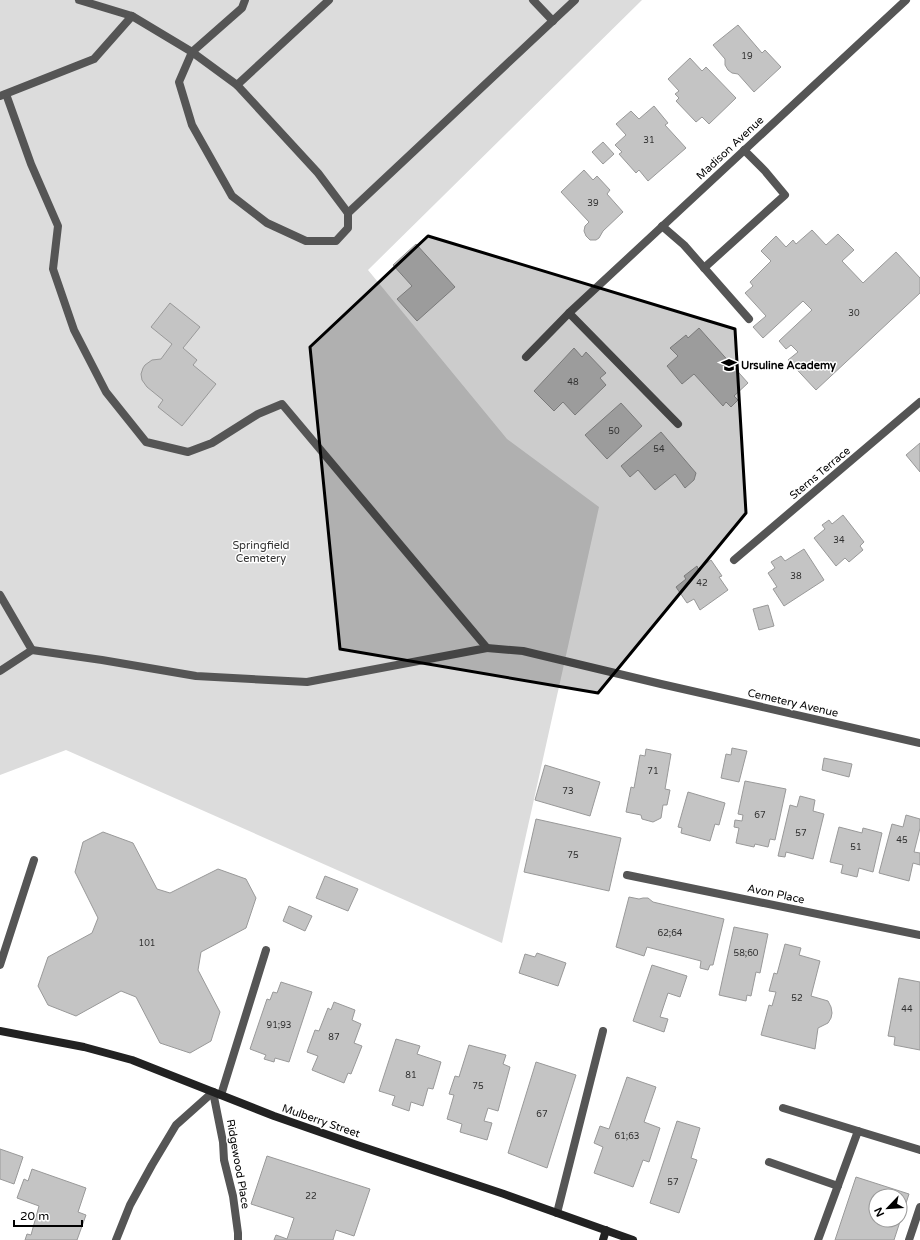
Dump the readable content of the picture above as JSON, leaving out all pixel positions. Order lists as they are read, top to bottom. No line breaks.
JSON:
{"streets":{"street":["Madison Avenue","Sterns Terrace","Cemetery Avenue","Avon Place","Mulberry Street","Ridgewood Place"]},"crossings":[["Mulberry Street","Ridgewood Place"]],"parks":["Springfield Cemetery"],"places":{"school or university":["Ursuline Academy"]},"house_numbers":["19","31","39","30","48","50","54","34","38","42","71","73","67","57","45","51","75","62;64","101","58;60","52","44","91;93","87","81","75","67","61;63","57","22"],"scale_bar":"20 m","north":"bottom left"}
